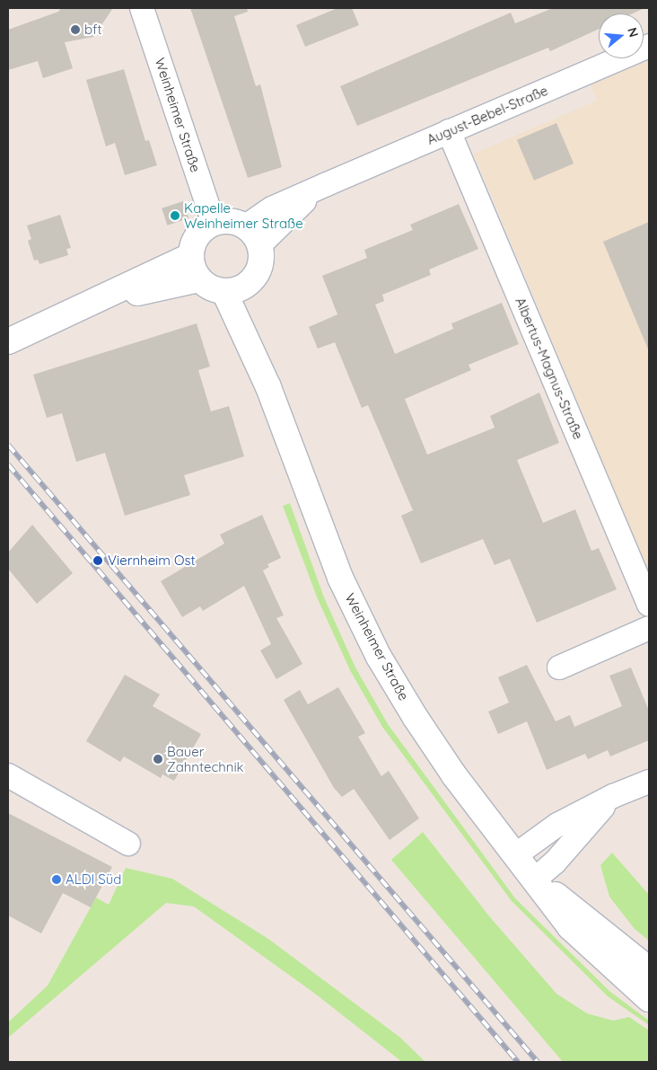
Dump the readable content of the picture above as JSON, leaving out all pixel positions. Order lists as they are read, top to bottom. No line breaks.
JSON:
{"streets":{"street":["Weinheimer Straße","August-Bebel-Straße","Albertus-Magnus-Straße"]},"crossings":[["Weinheimer Straße","August-Bebel-Straße"],["August-Bebel-Straße","Albertus-Magnus-Straße"]],"places":["bft","Kapelle Weinheimer Straße","Viernheim Ost","Bauer Zahntechnik","ALDI Süd"],"north":"right"}
